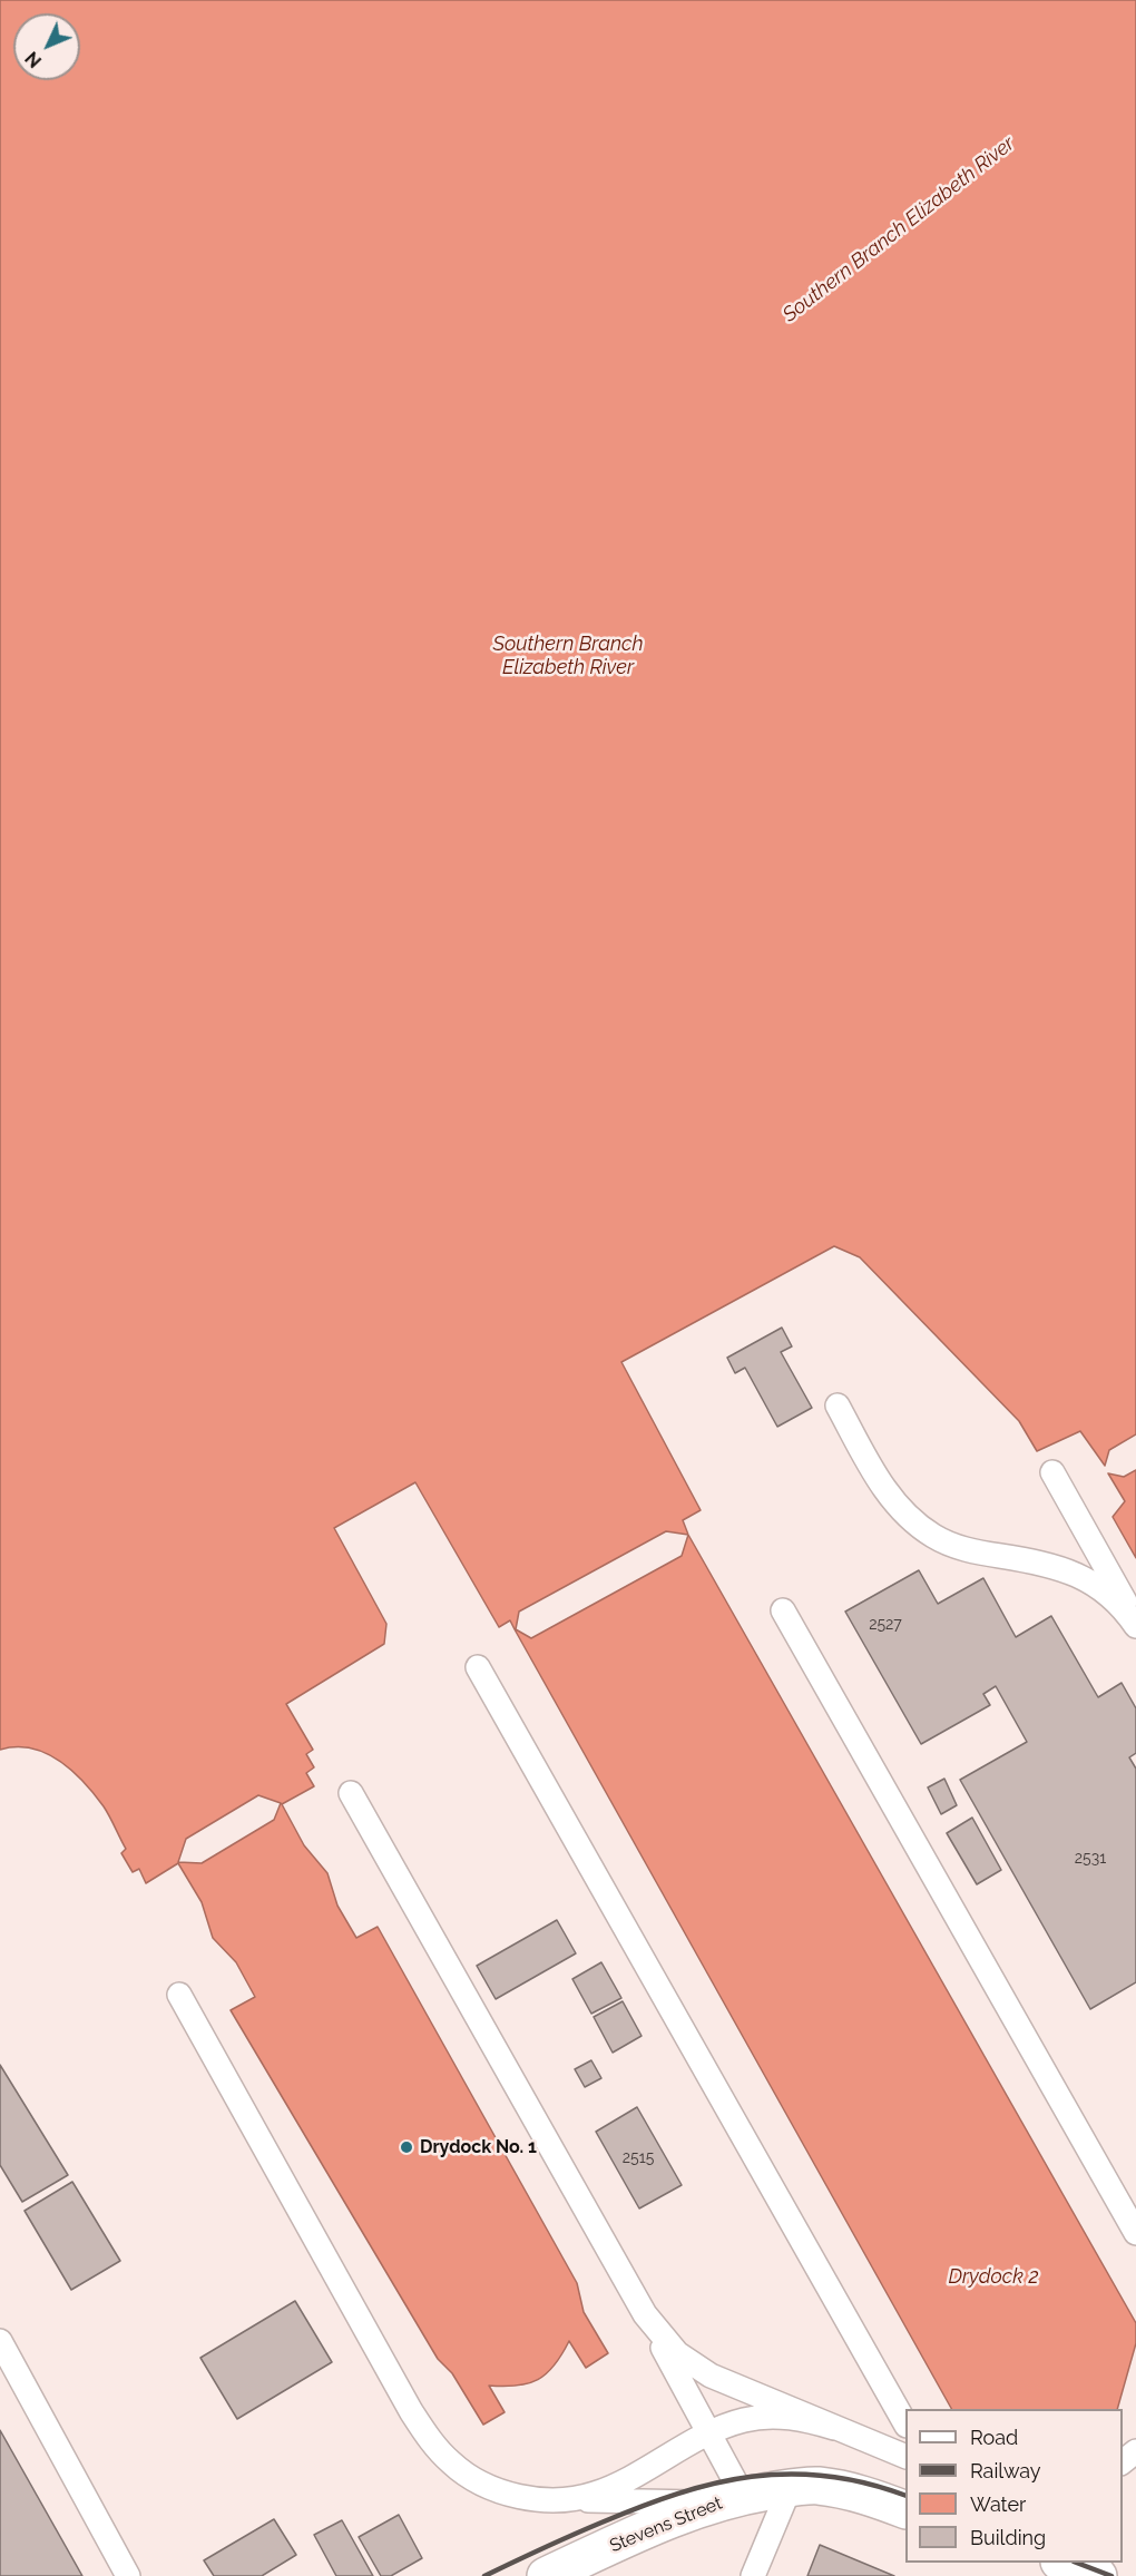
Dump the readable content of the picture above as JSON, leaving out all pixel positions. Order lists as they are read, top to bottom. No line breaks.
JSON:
{"streets":{"street":["Stevens Street"]},"water":["Southern Branch Elizabeth River","Drydock 2"],"places":["Drydock No. 1"],"house_numbers":["2527","2531","2515"],"legend":["Road","Railway","Water","Building"],"north":"bottom left"}
